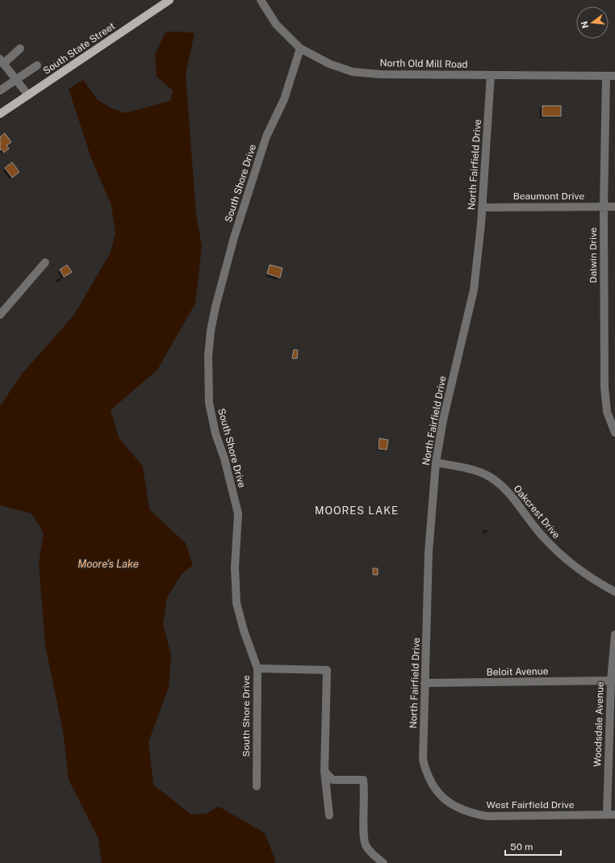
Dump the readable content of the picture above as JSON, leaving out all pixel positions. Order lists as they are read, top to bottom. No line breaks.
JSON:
{"streets":{"main road":["South State Street"],"street":["North Old Mill Road","North Fairfield Drive","South Shore Drive","Beaumont Drive","Dalwin Drive","Oakcrest Drive","Beloit Avenue","Woodsdale Avenue","West Fairfield Drive"]},"crossings":[["North Old Mill Road","North Fairfield Drive"],["North Old Mill Road","South Shore Drive"],["North Old Mill Road","Dalwin Drive"],["North Fairfield Drive","Beaumont Drive"],["North Fairfield Drive","Oakcrest Drive"],["North Fairfield Drive","Beloit Avenue"],["North Fairfield Drive","West Fairfield Drive"],["Beaumont Drive","Dalwin Drive"],["Beloit Avenue","Woodsdale Avenue"],["Woodsdale Avenue","West Fairfield Drive"]],"districts":["MOORES LAKE"],"water":["Moore's Lake"],"scale_bar":"50 m","north":"left"}
